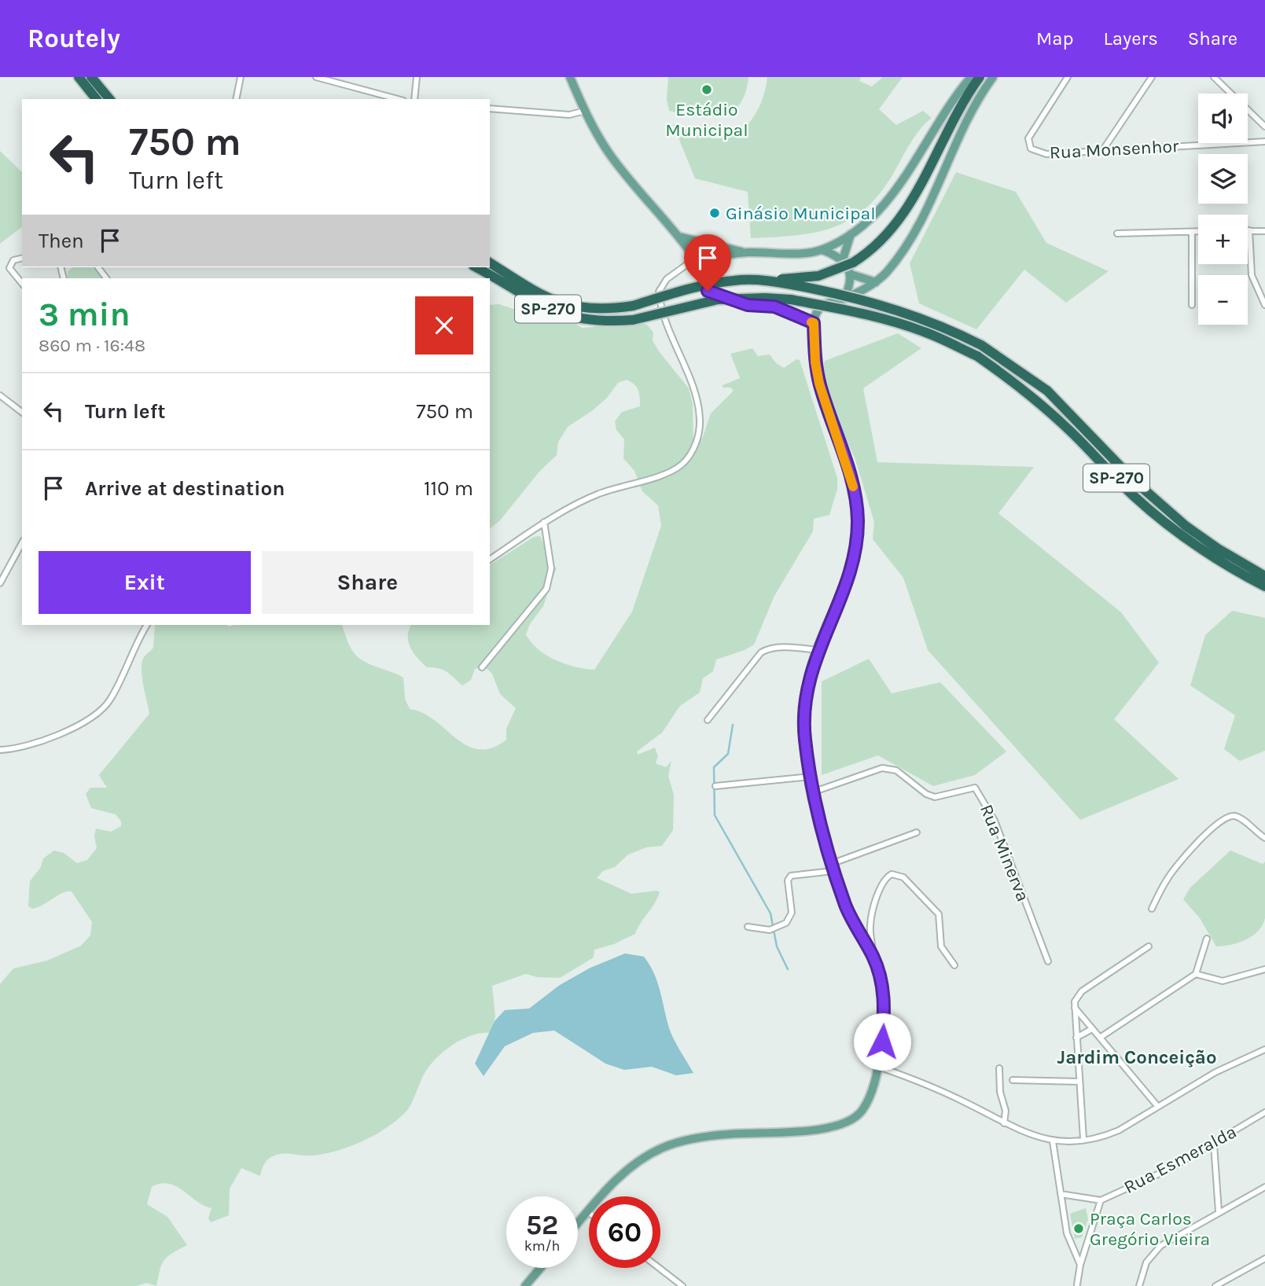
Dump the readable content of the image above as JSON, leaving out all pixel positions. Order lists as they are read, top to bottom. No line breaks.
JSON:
{"streets":{"highway":["SP-270"],"street":["Rua Monsenhor","Rua Minerva","Rua Esmeralda"]},"districts":["Jardim Conceição"],"places":["Estádio Municipal","Ginásio Municipal","Praça Carlos Gregório Vieira"],"page":{"header":"Routely","nav":["Map","Layers","Share"],"map_buttons":["+","−"],"turn":["750 m","Turn left"],"then":"Then","heading":["3 min","860 m · 16:48"],"list":[{"name":"Turn left","value":"750 m"},{"name":"Arrive at destination","value":"110 m"}],"buttons":["Exit","Share"],"speed":"52 km/h","limit":"60"}}
